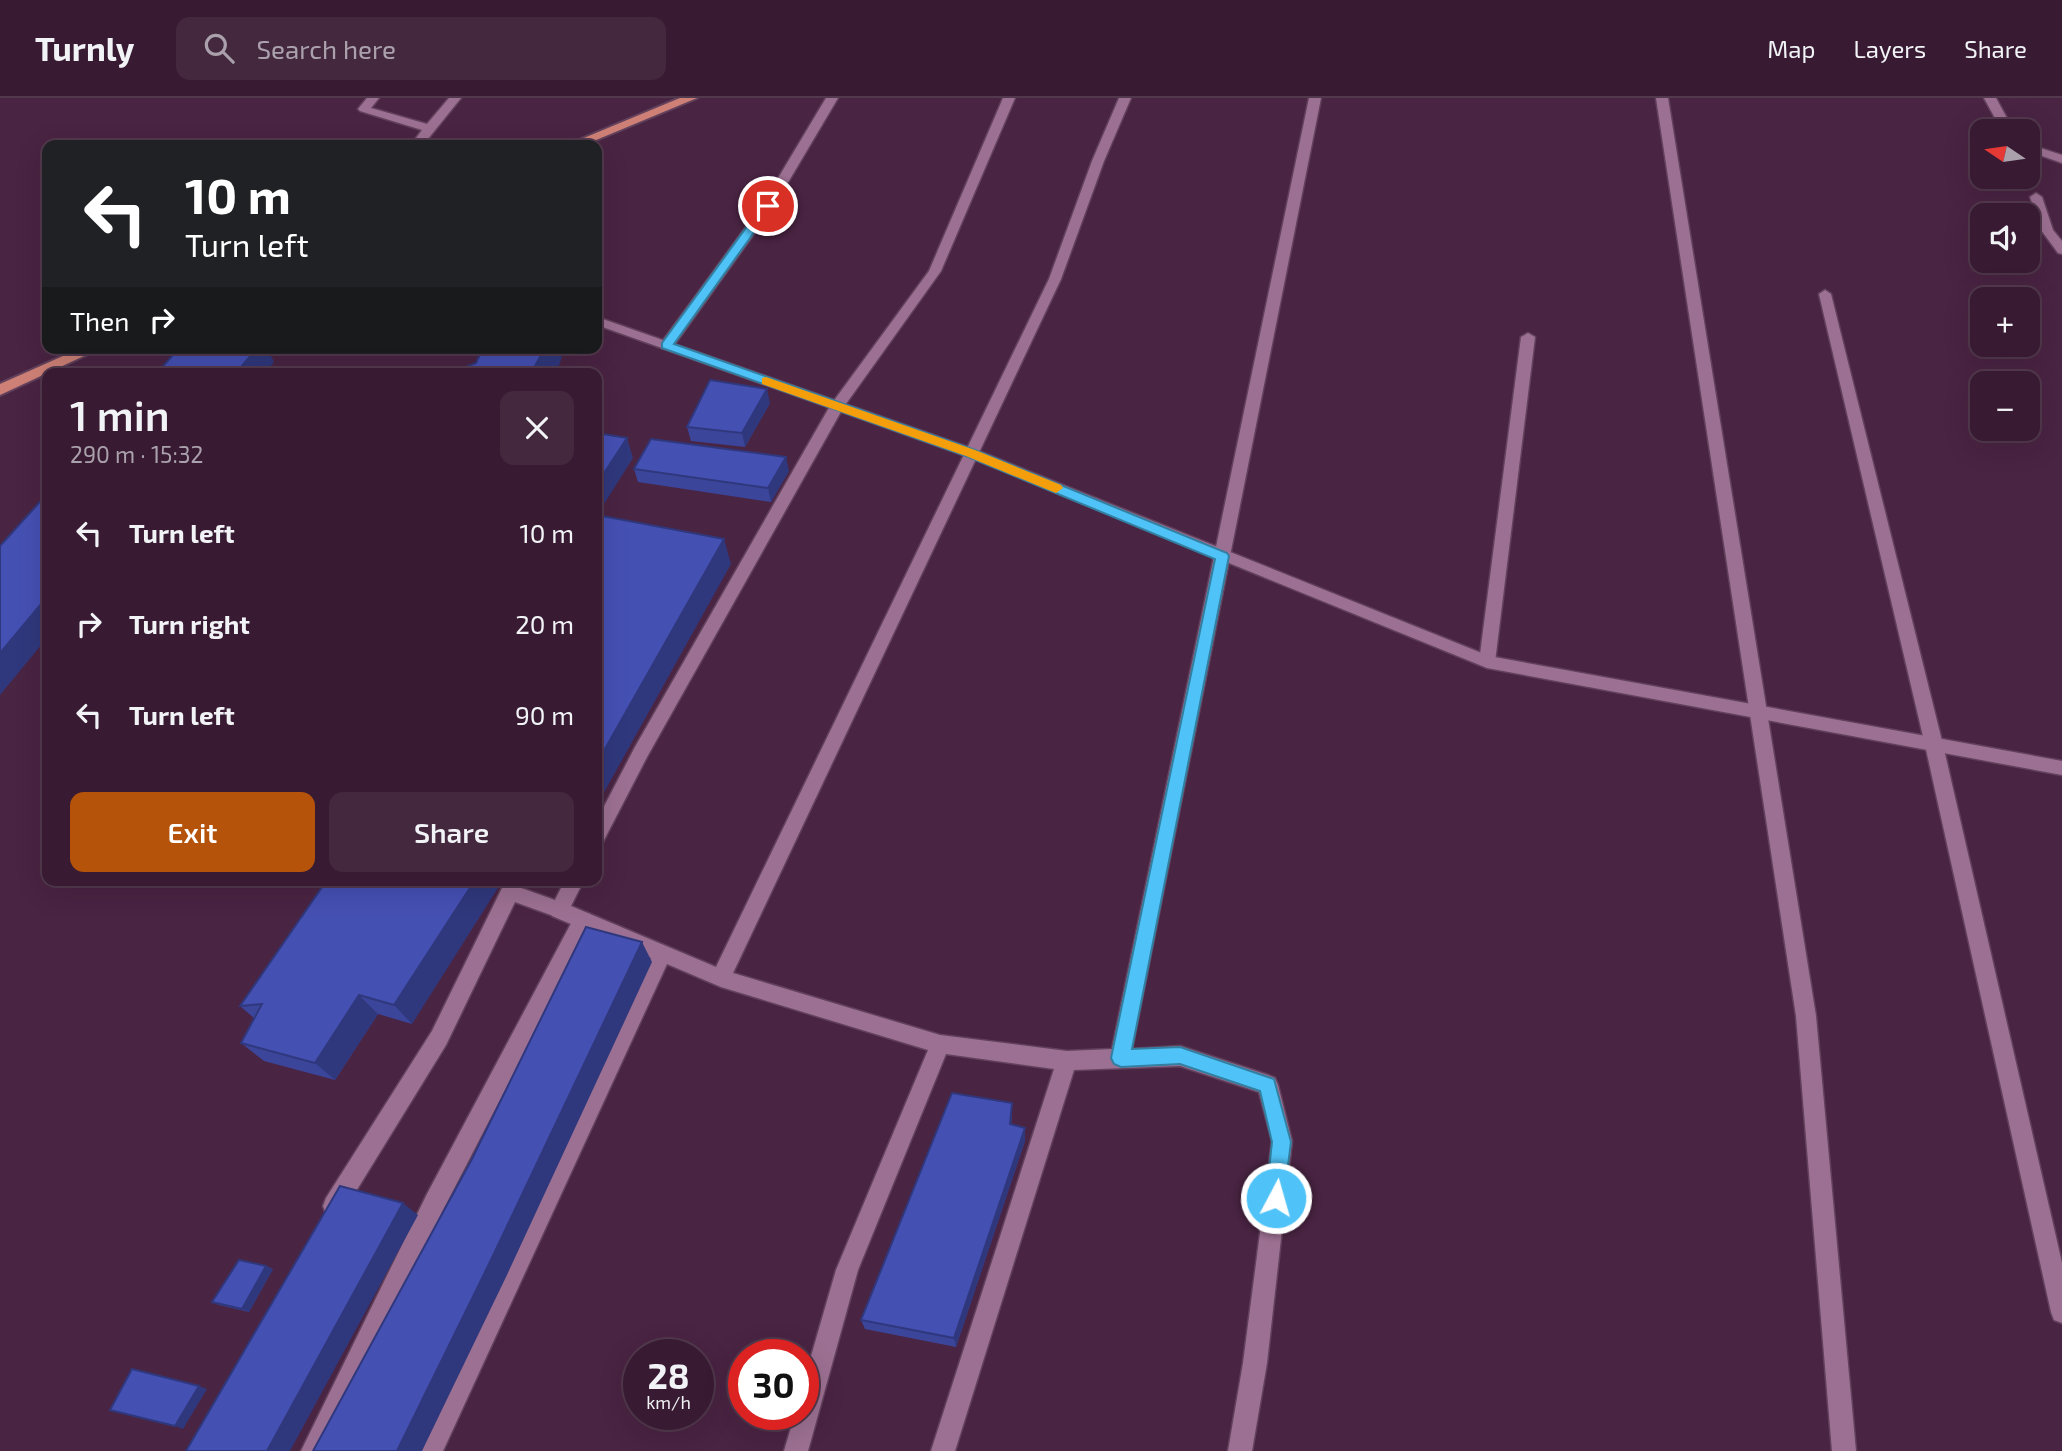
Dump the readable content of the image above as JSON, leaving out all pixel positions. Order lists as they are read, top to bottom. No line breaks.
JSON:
{"north":"left","page":{"header":"Turnly","search":"Search here","nav":["Map","Layers","Share"],"map_buttons":["+","−"],"turn":["10 m","Turn left"],"then":"Then","heading":["1 min","290 m · 15:32"],"list":[{"name":"Turn left","value":"10 m"},{"name":"Turn right","value":"20 m"},{"name":"Turn left","value":"90 m"}],"buttons":["Exit","Share"],"speed":"28 km/h","limit":"30"}}
